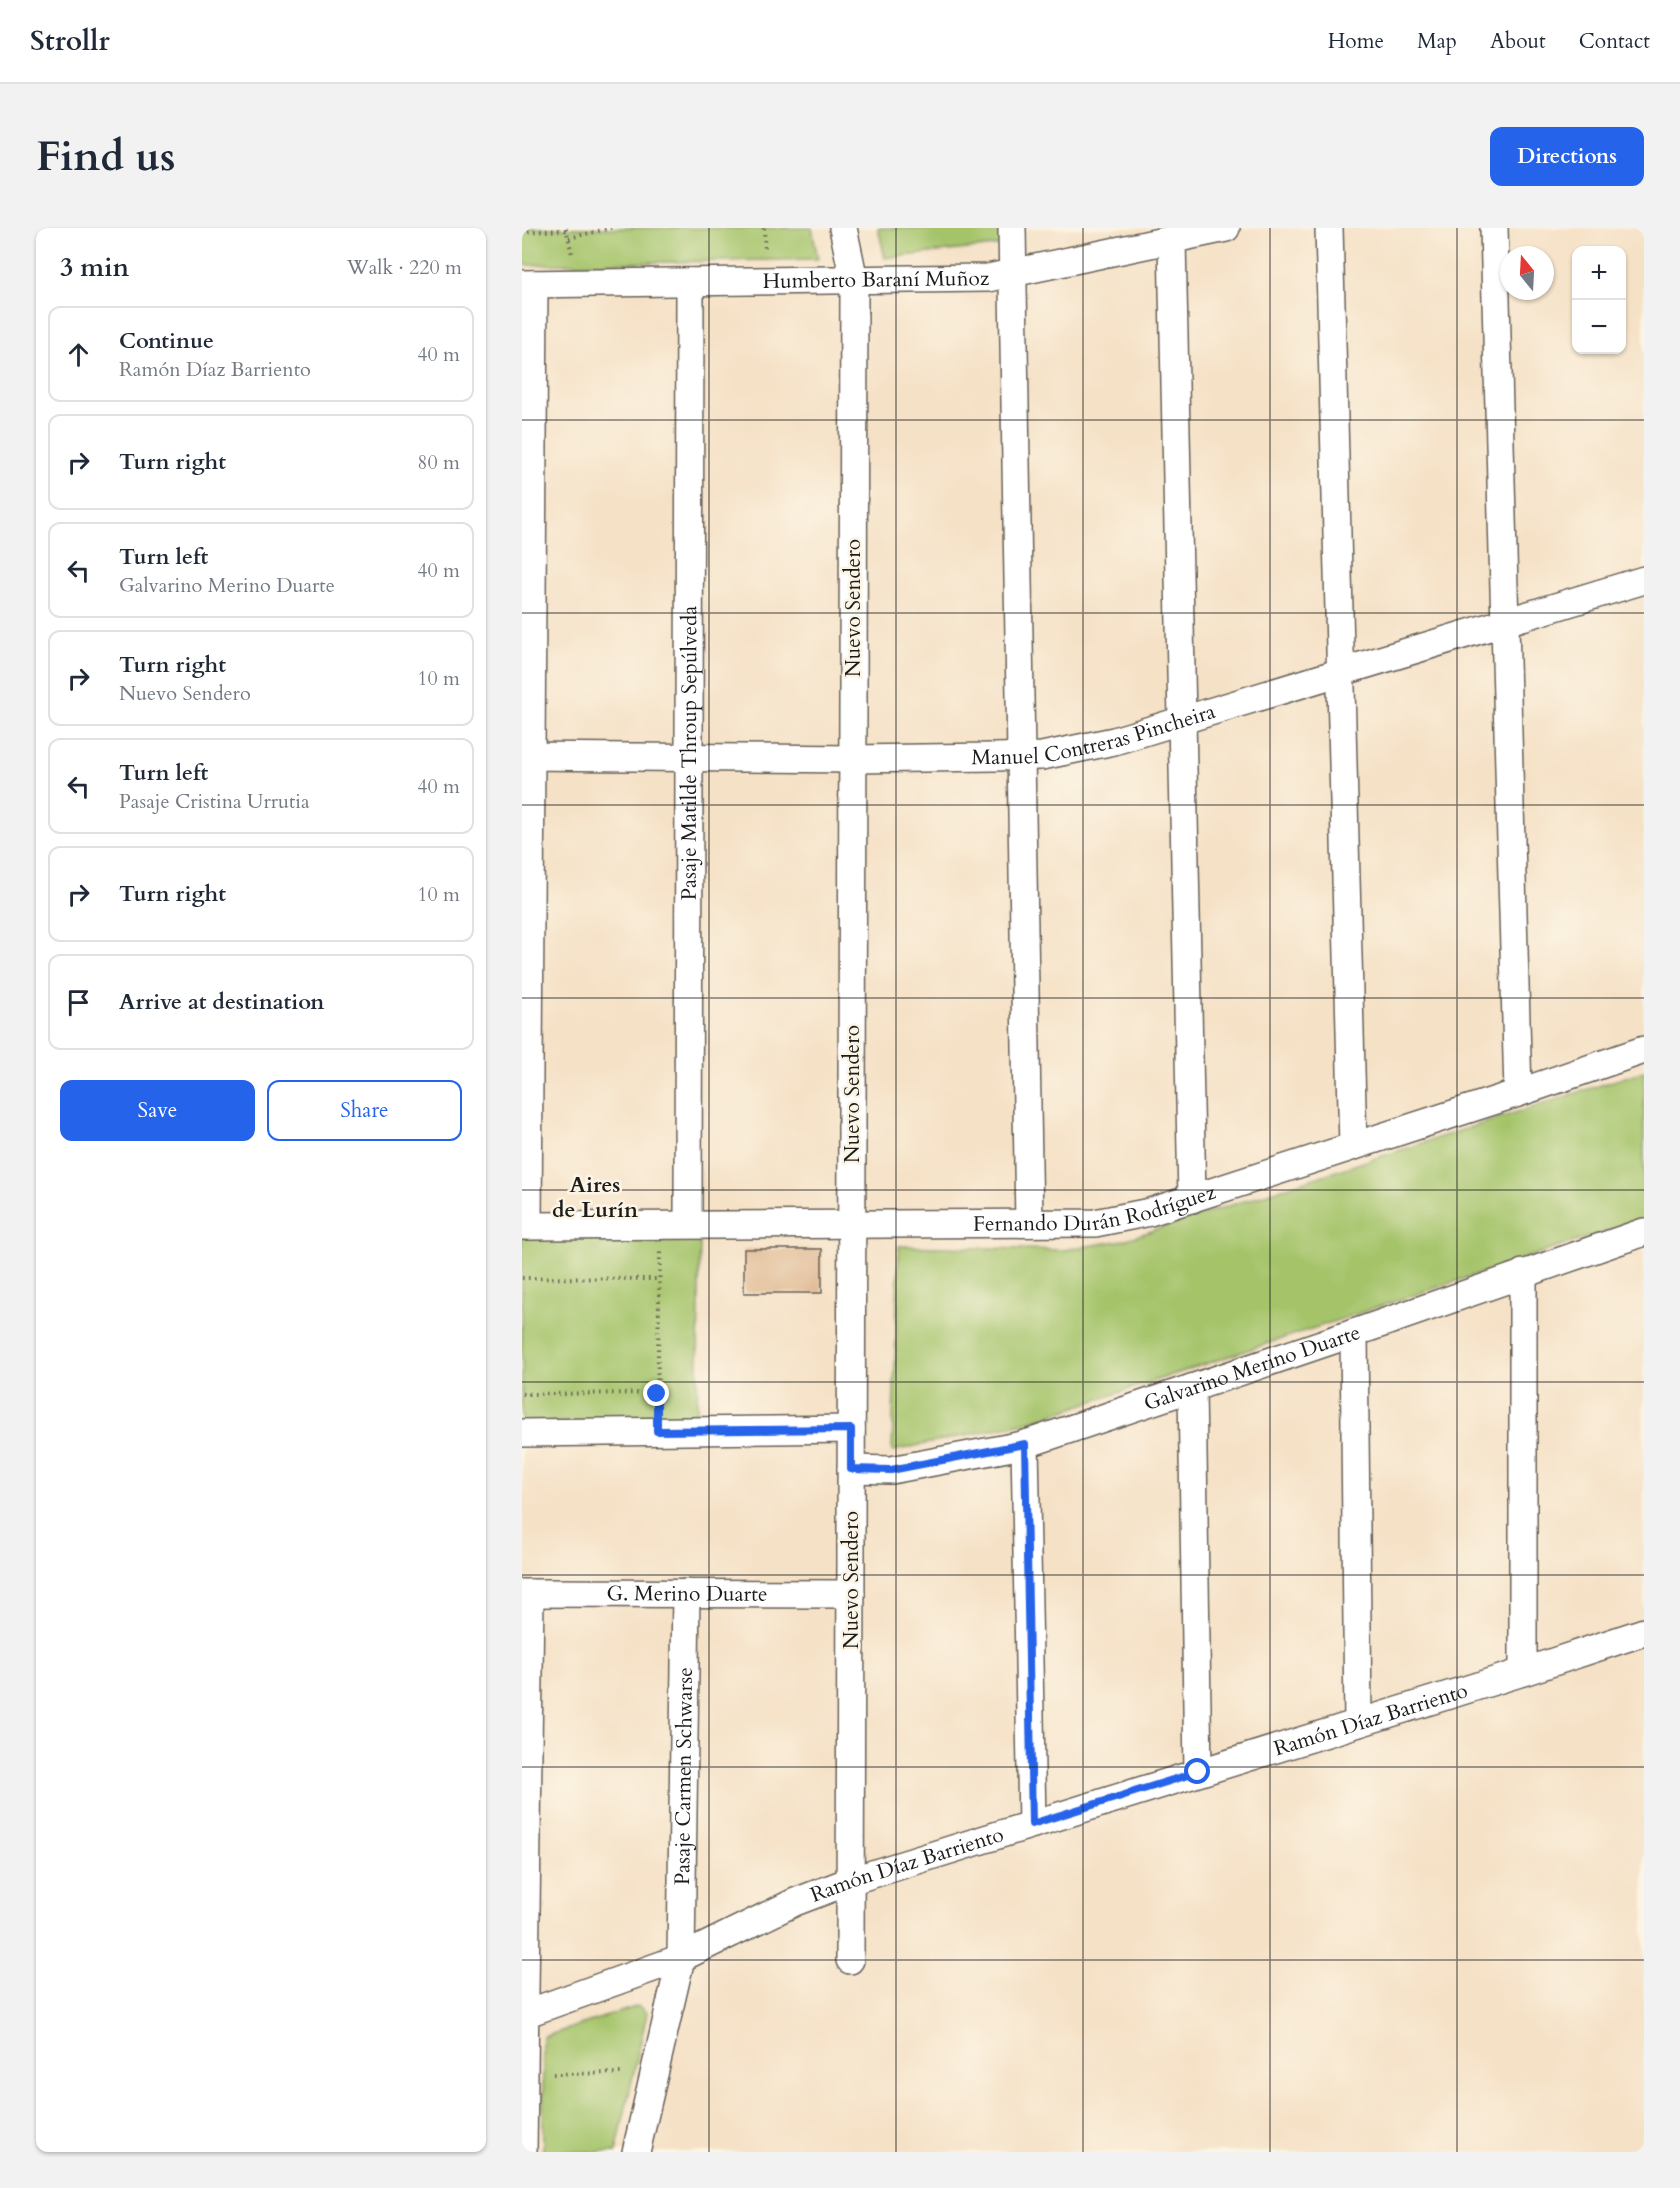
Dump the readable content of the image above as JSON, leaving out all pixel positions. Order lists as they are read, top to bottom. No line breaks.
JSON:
{"streets":{"street":["Humberto Baraní Muñoz","Nuevo Sendero","Manuel Contreras Pincheira","Pasaje Matilde Throup Sepúlveda","Fernando Durán Rodríguez","Galvarino Merino Duarte","G. Merino Duarte","Ramón Díaz Barriento","Pasaje Carmen Schwarse"]},"crossings":[["Humberto Baraní Muñoz","Nuevo Sendero"],["Humberto Baraní Muñoz","Pasaje Matilde Throup Sepúlveda"],["Nuevo Sendero","Manuel Contreras Pincheira"],["Nuevo Sendero","Fernando Durán Rodríguez"],["Nuevo Sendero","Galvarino Merino Duarte"],["Nuevo Sendero","G. Merino Duarte"],["Nuevo Sendero","Ramón Díaz Barriento"],["Manuel Contreras Pincheira","Pasaje Matilde Throup Sepúlveda"],["Pasaje Matilde Throup Sepúlveda","Fernando Durán Rodríguez"],["G. Merino Duarte","Pasaje Carmen Schwarse"],["Ramón Díaz Barriento","Pasaje Carmen Schwarse"]],"districts":["Aires de Lurín"],"north":"top","page":{"header":"Strollr","nav":["Home","Map","About","Contact"],"buttons":["Directions",["Save","Share"]],"title":"Find us","heading":["3 min","Walk · 220 m"],"map_buttons":["+","−"],"list":[["Continue","Ramón Díaz Barriento","40 m"],["Turn right","80 m"],["Turn left","Galvarino Merino Duarte","40 m"],["Turn right","Nuevo Sendero","10 m"],["Turn left","Pasaje Cristina Urrutia","40 m"],["Turn right","10 m"],"Arrive at destination"]}}
